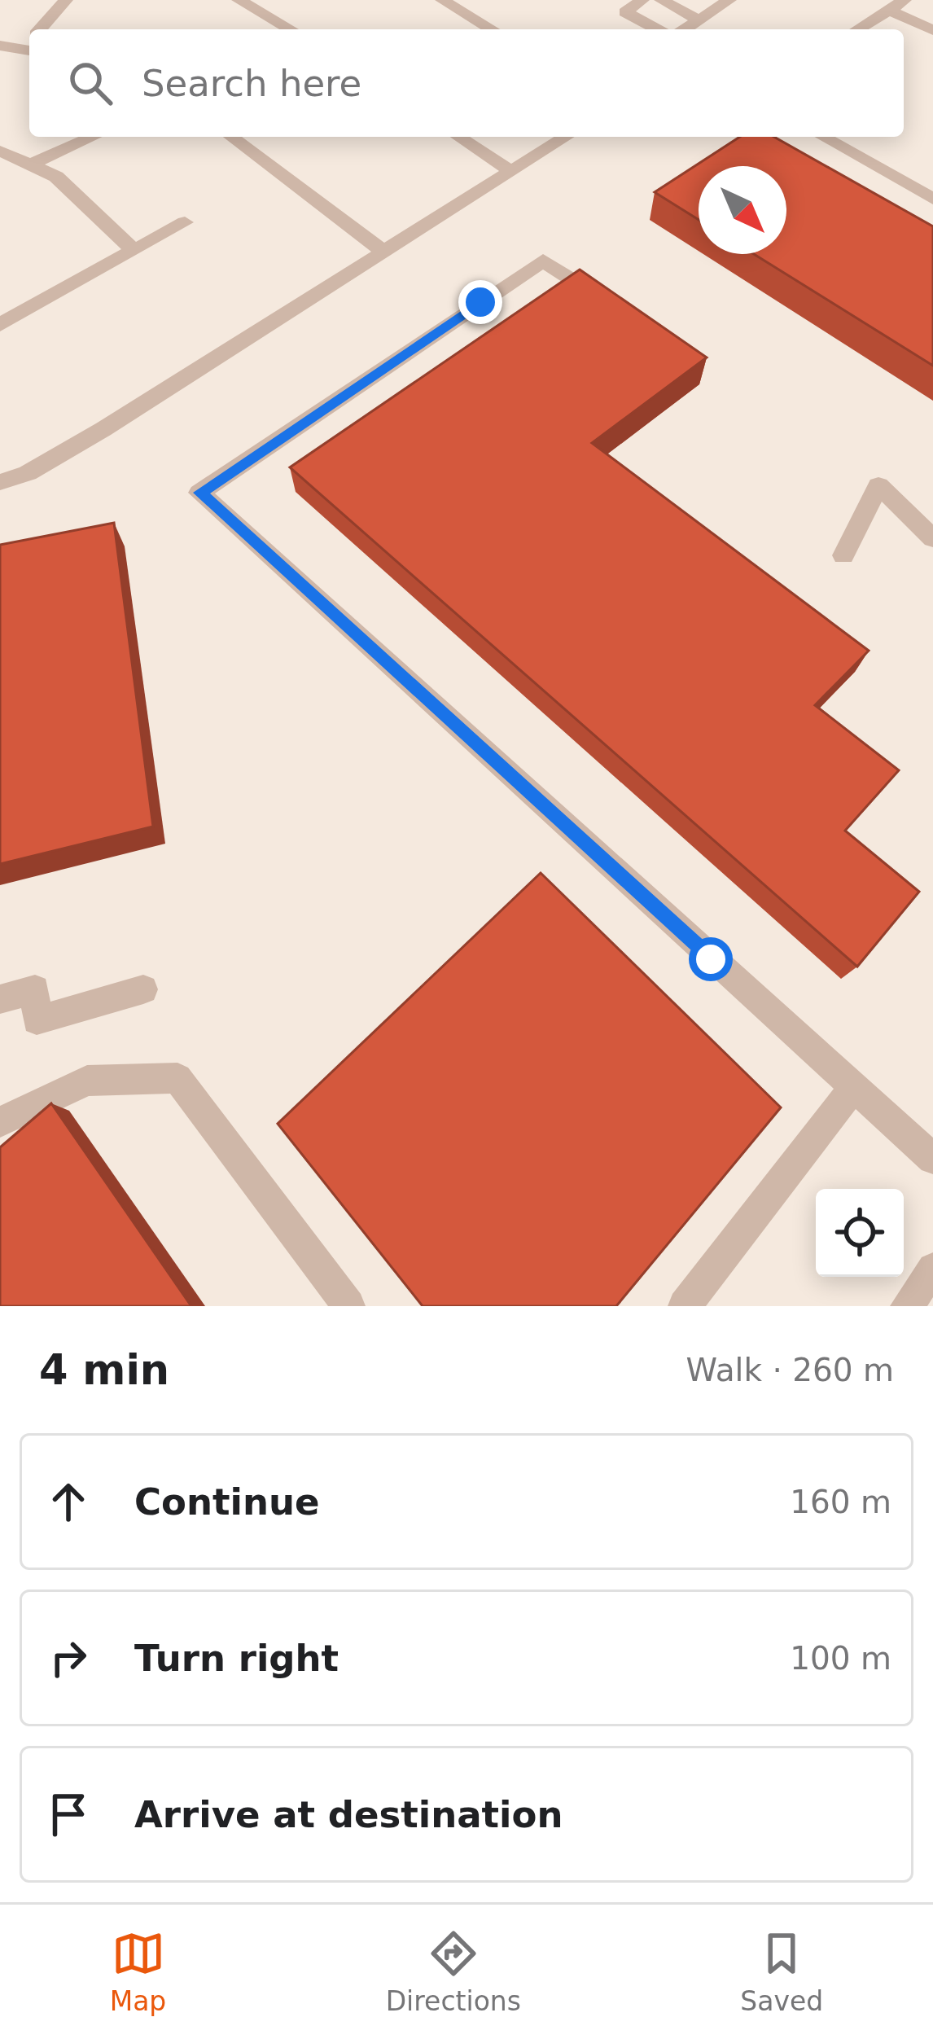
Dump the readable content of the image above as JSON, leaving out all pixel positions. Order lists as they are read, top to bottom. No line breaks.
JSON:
{"north":"bottom right","page":{"search":"Search here","heading":["4 min","Walk · 260 m"],"list":[["Continue","160 m"],["Turn right","100 m"],"Arrive at destination"],"nav":["Map","Directions","Saved"]}}
